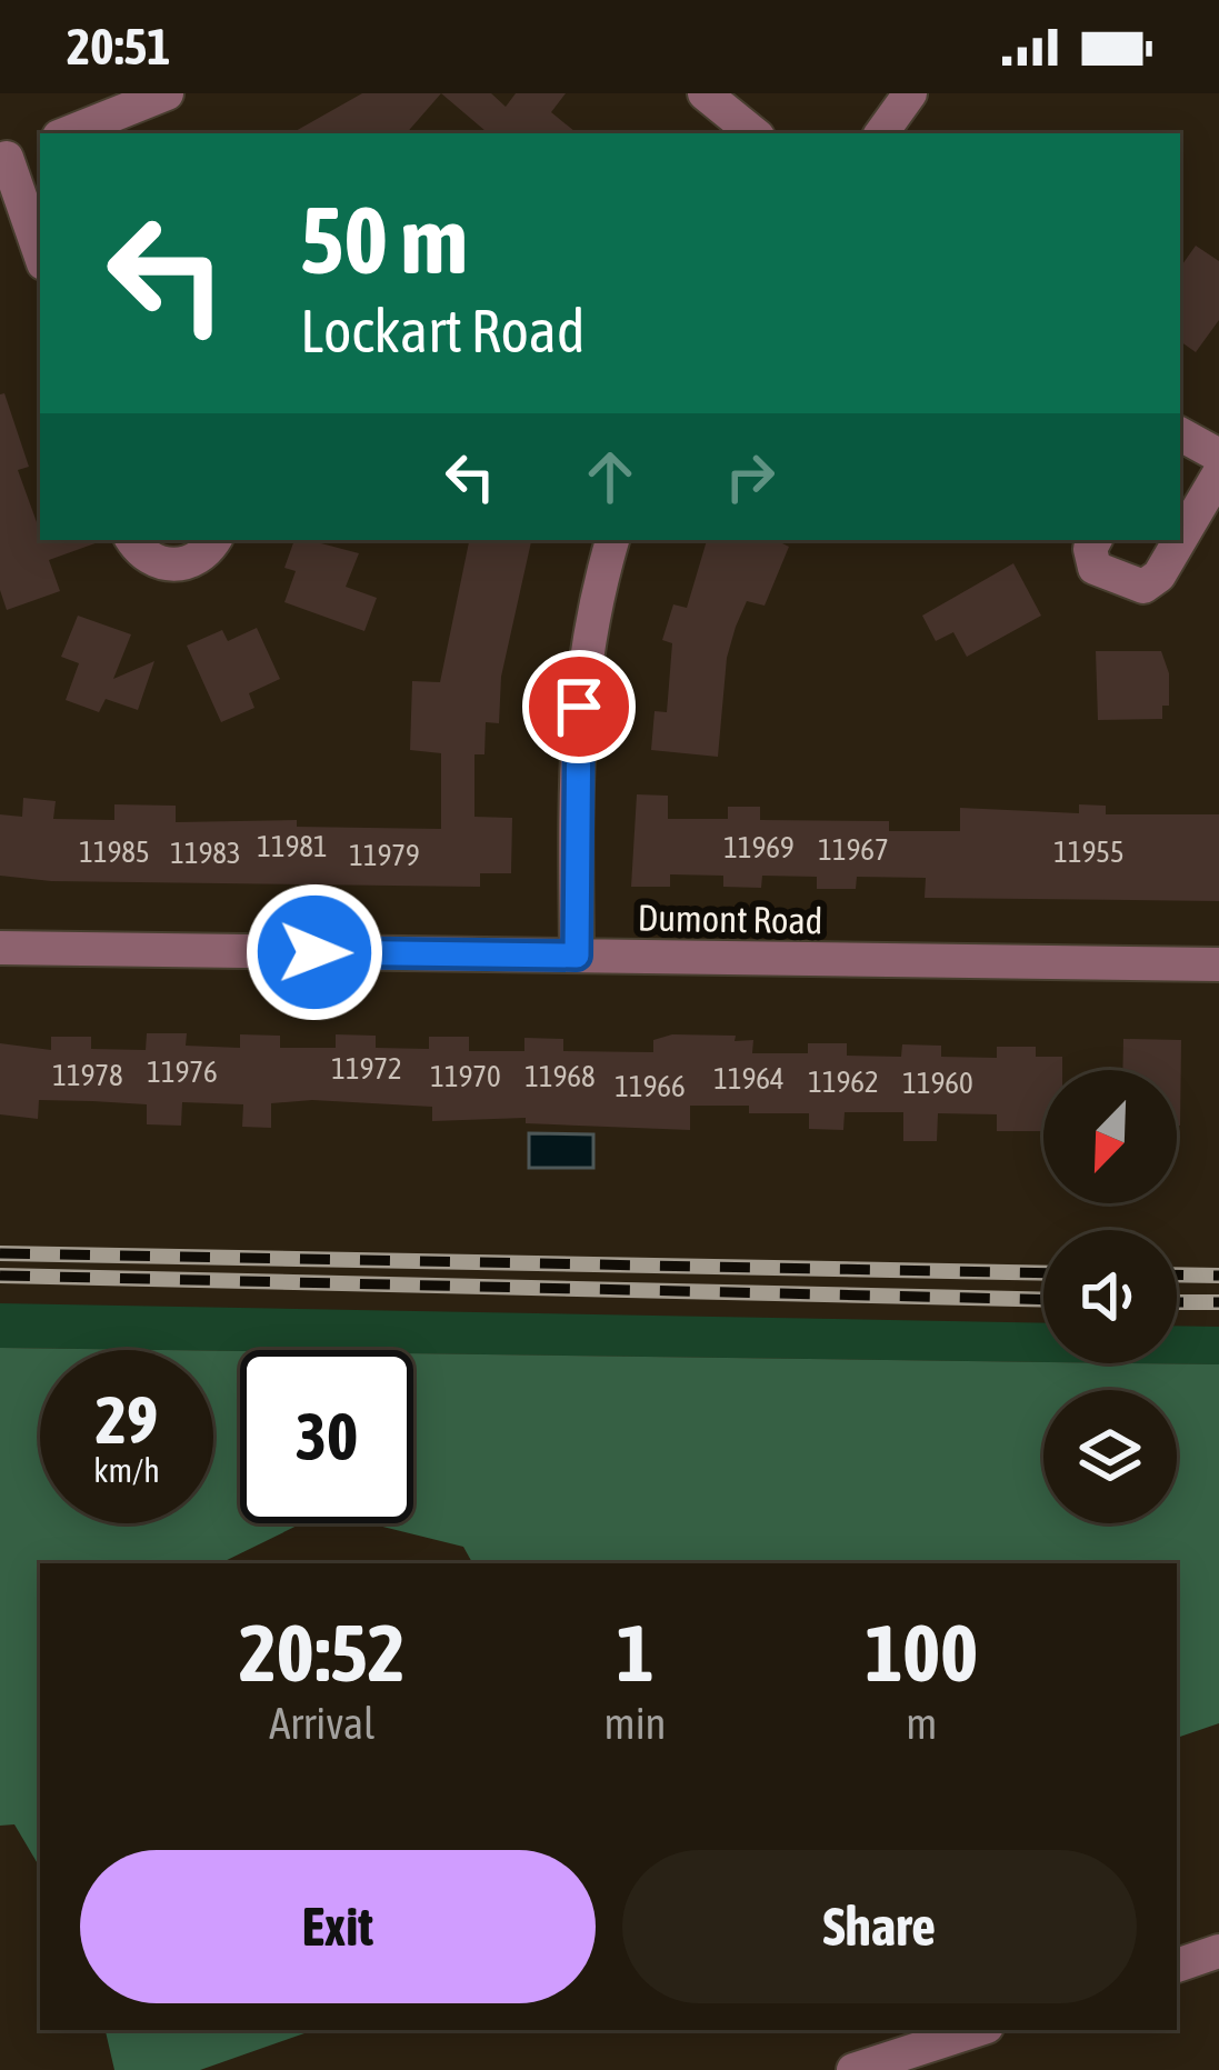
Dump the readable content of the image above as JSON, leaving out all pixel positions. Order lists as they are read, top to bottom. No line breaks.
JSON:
{"streets":{"street":["Dumont Road"]},"house_numbers":["11981","11969","11967","11985","11955","11983","11979","11972","11976","11978","11970","11968","11964","11962","11960","11966"],"north":"bottom left","page":{"status":"20:51","turn":["50 m","Lockart Road"],"speed":"29 km/h","limit":"30","eta":["20:52","Arrival","1","min","100","m"],"buttons":["Exit","Share"]}}
